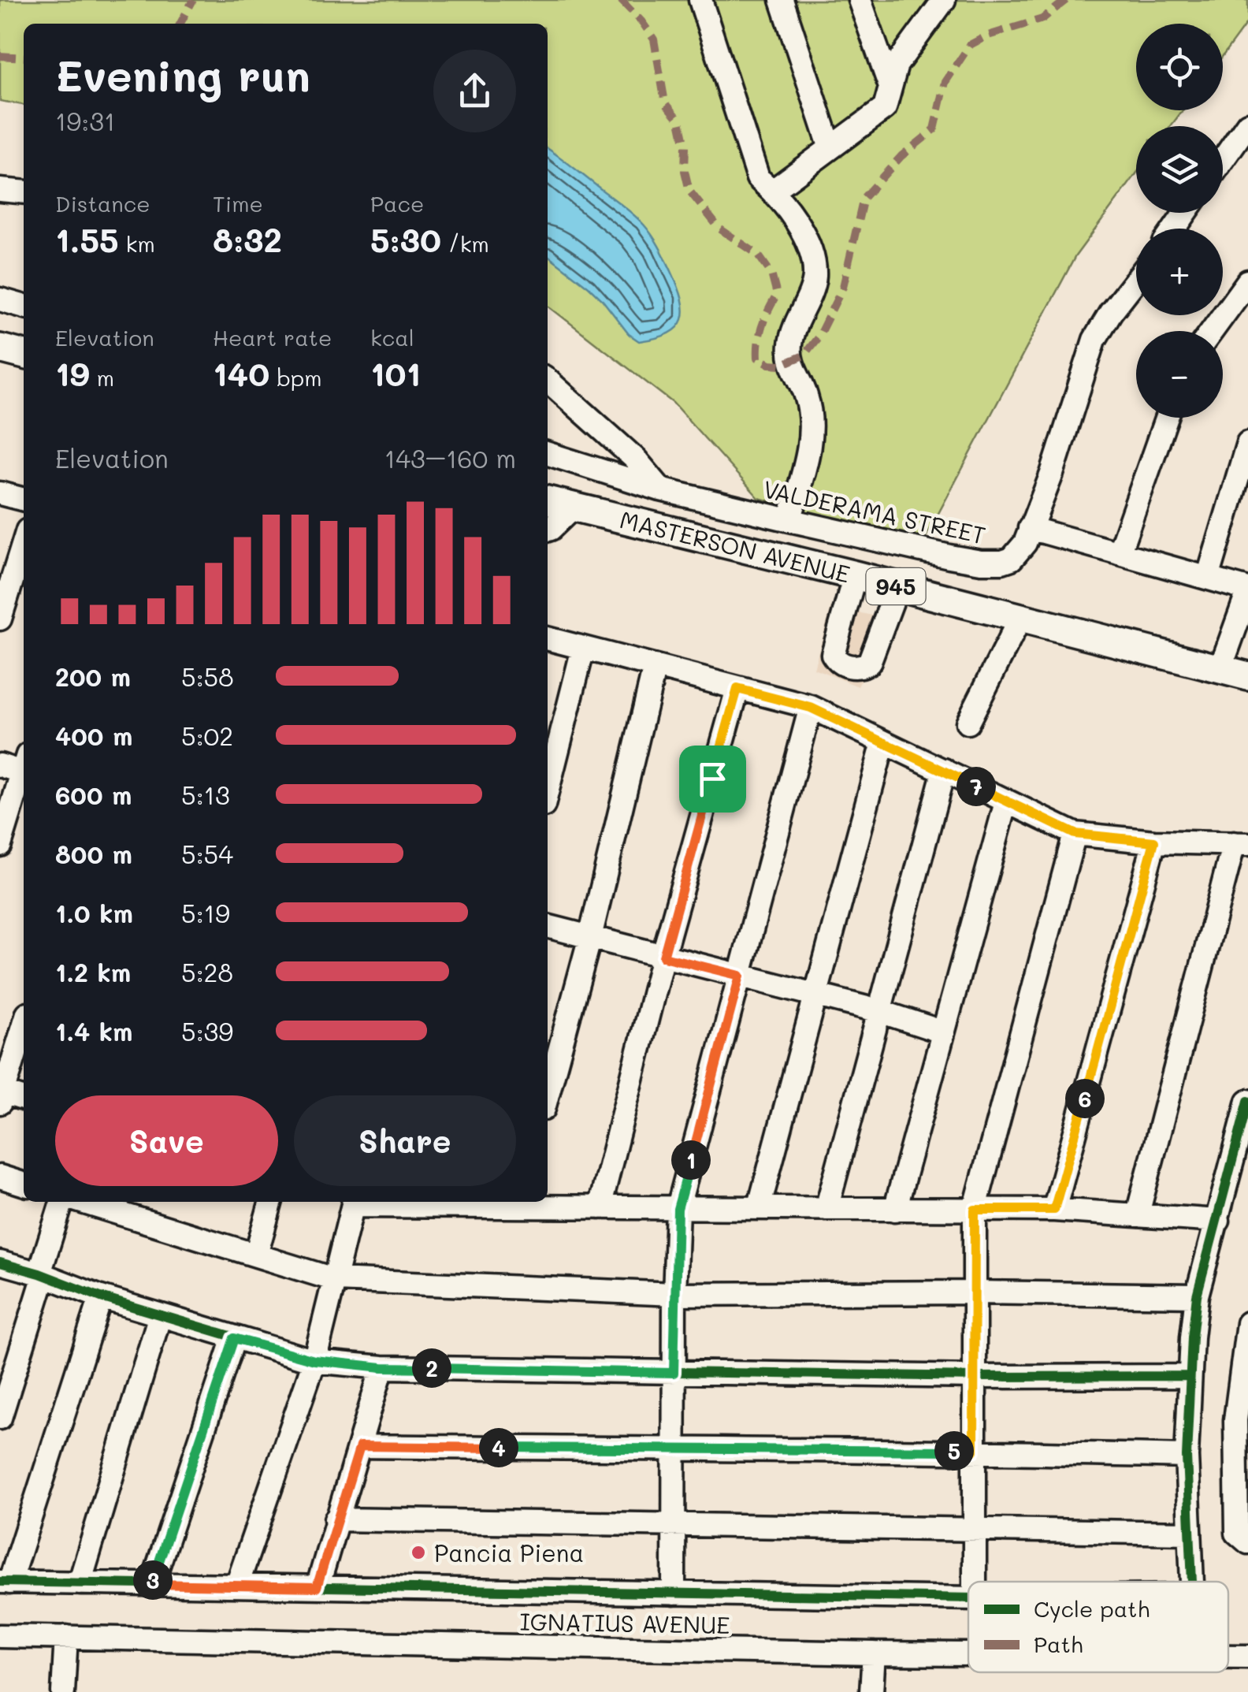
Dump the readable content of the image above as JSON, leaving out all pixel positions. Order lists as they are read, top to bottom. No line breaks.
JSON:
{"streets":{"main road":["MASTERSON AVENUE","945"],"street":["VALDERAMA STREET","IGNATIUS AVENUE"]},"places":["Pancia Piena"],"legend":["Cycle path","Path"],"page":{"map_buttons":["+","−"],"heading":["Evening run","19:31"],"stats":[["Distance","1.55 km"],["Time","8:32"],["Pace","5:30 /km"],["Elevation","19 m"],["Heart rate","140 bpm"],["kcal","101"]],"chart":["Elevation","143–160 m"],"list":[{"name":"200 m","note":"5:58"},{"name":"400 m","note":"5:02"},{"name":"600 m","note":"5:13"},{"name":"800 m","note":"5:54"},{"name":"1.0 km","note":"5:19"},{"name":"1.2 km","note":"5:28"},{"name":"1.4 km","note":"5:39"}],"pins":["7","6","1","2","4","5","3"],"buttons":["Save","Share"]}}
